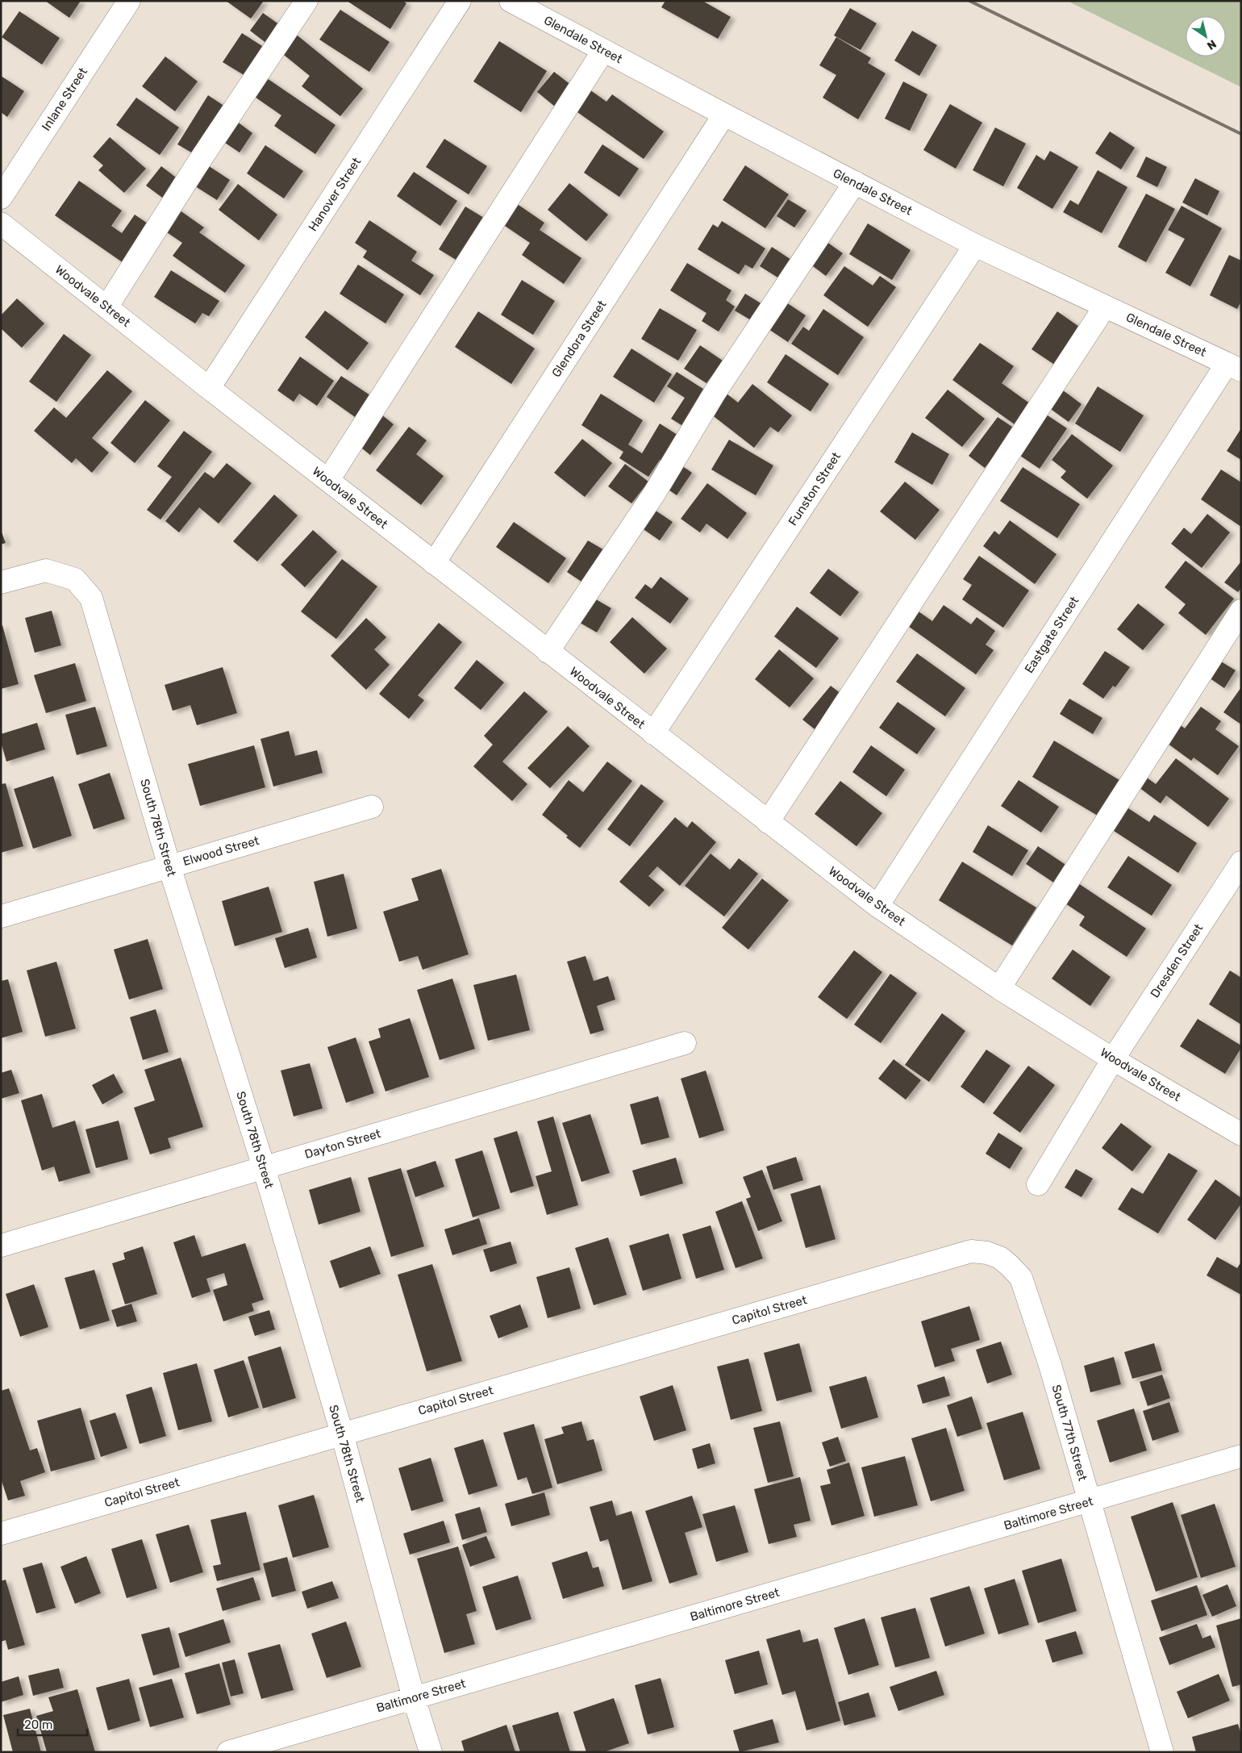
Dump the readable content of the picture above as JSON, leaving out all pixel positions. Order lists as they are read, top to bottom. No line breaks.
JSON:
{"streets":{"street":["Glendale Street","Inlane Street","Hanover Street","Woodvale Street","Glendora Street","Funston Street","Eastgate Street","South 78th Street","Elwood Street","Dresden Street","Dayton Street","Capitol Street","South 77th Street","Baltimore Street"]},"crossings":[["Glendale Street","Glendora Street"],["Glendale Street","Funston Street"],["Glendale Street","Eastgate Street"],["Hanover Street","Woodvale Street"],["Woodvale Street","Glendora Street"],["Woodvale Street","Funston Street"],["Woodvale Street","Eastgate Street"],["Woodvale Street","Dresden Street"],["South 78th Street","Elwood Street"],["South 78th Street","Dayton Street"],["South 78th Street","Capitol Street"],["South 78th Street","Baltimore Street"],["Capitol Street","South 77th Street"],["South 77th Street","Baltimore Street"]],"scale_bar":"20 m","north":"bottom right"}
